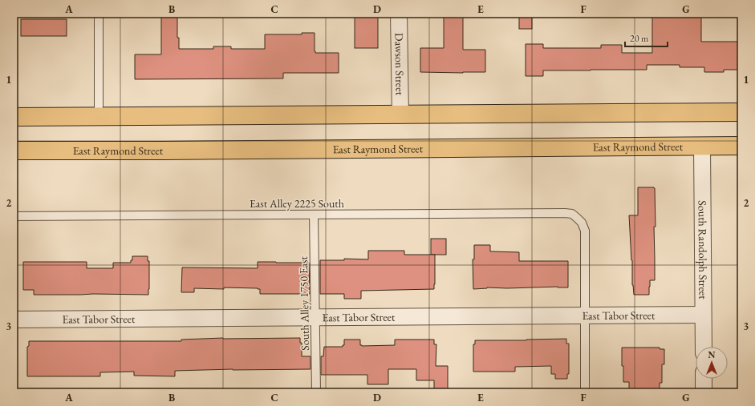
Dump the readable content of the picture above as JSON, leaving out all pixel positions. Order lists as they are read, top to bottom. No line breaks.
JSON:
{"streets":{"main road":["East Raymond Street"],"street":["Dawson Street","South Randolph Street","East Tabor Street"],"lane":["East Alley 2225 South","South Alley 1750 East"]},"crossings":[["East Raymond Street","South Randolph Street"],["East Alley 2225 South","South Alley 1750 East"],["East Alley 2225 South","East Tabor Street"],["South Randolph Street","East Tabor Street"],["South Alley 1750 East","East Tabor Street"]],"scale_bar":"20 m","north":"top","grid":{"columns":["A","B","C","D","E","F","G"],"rows":["1","2","3"]}}
